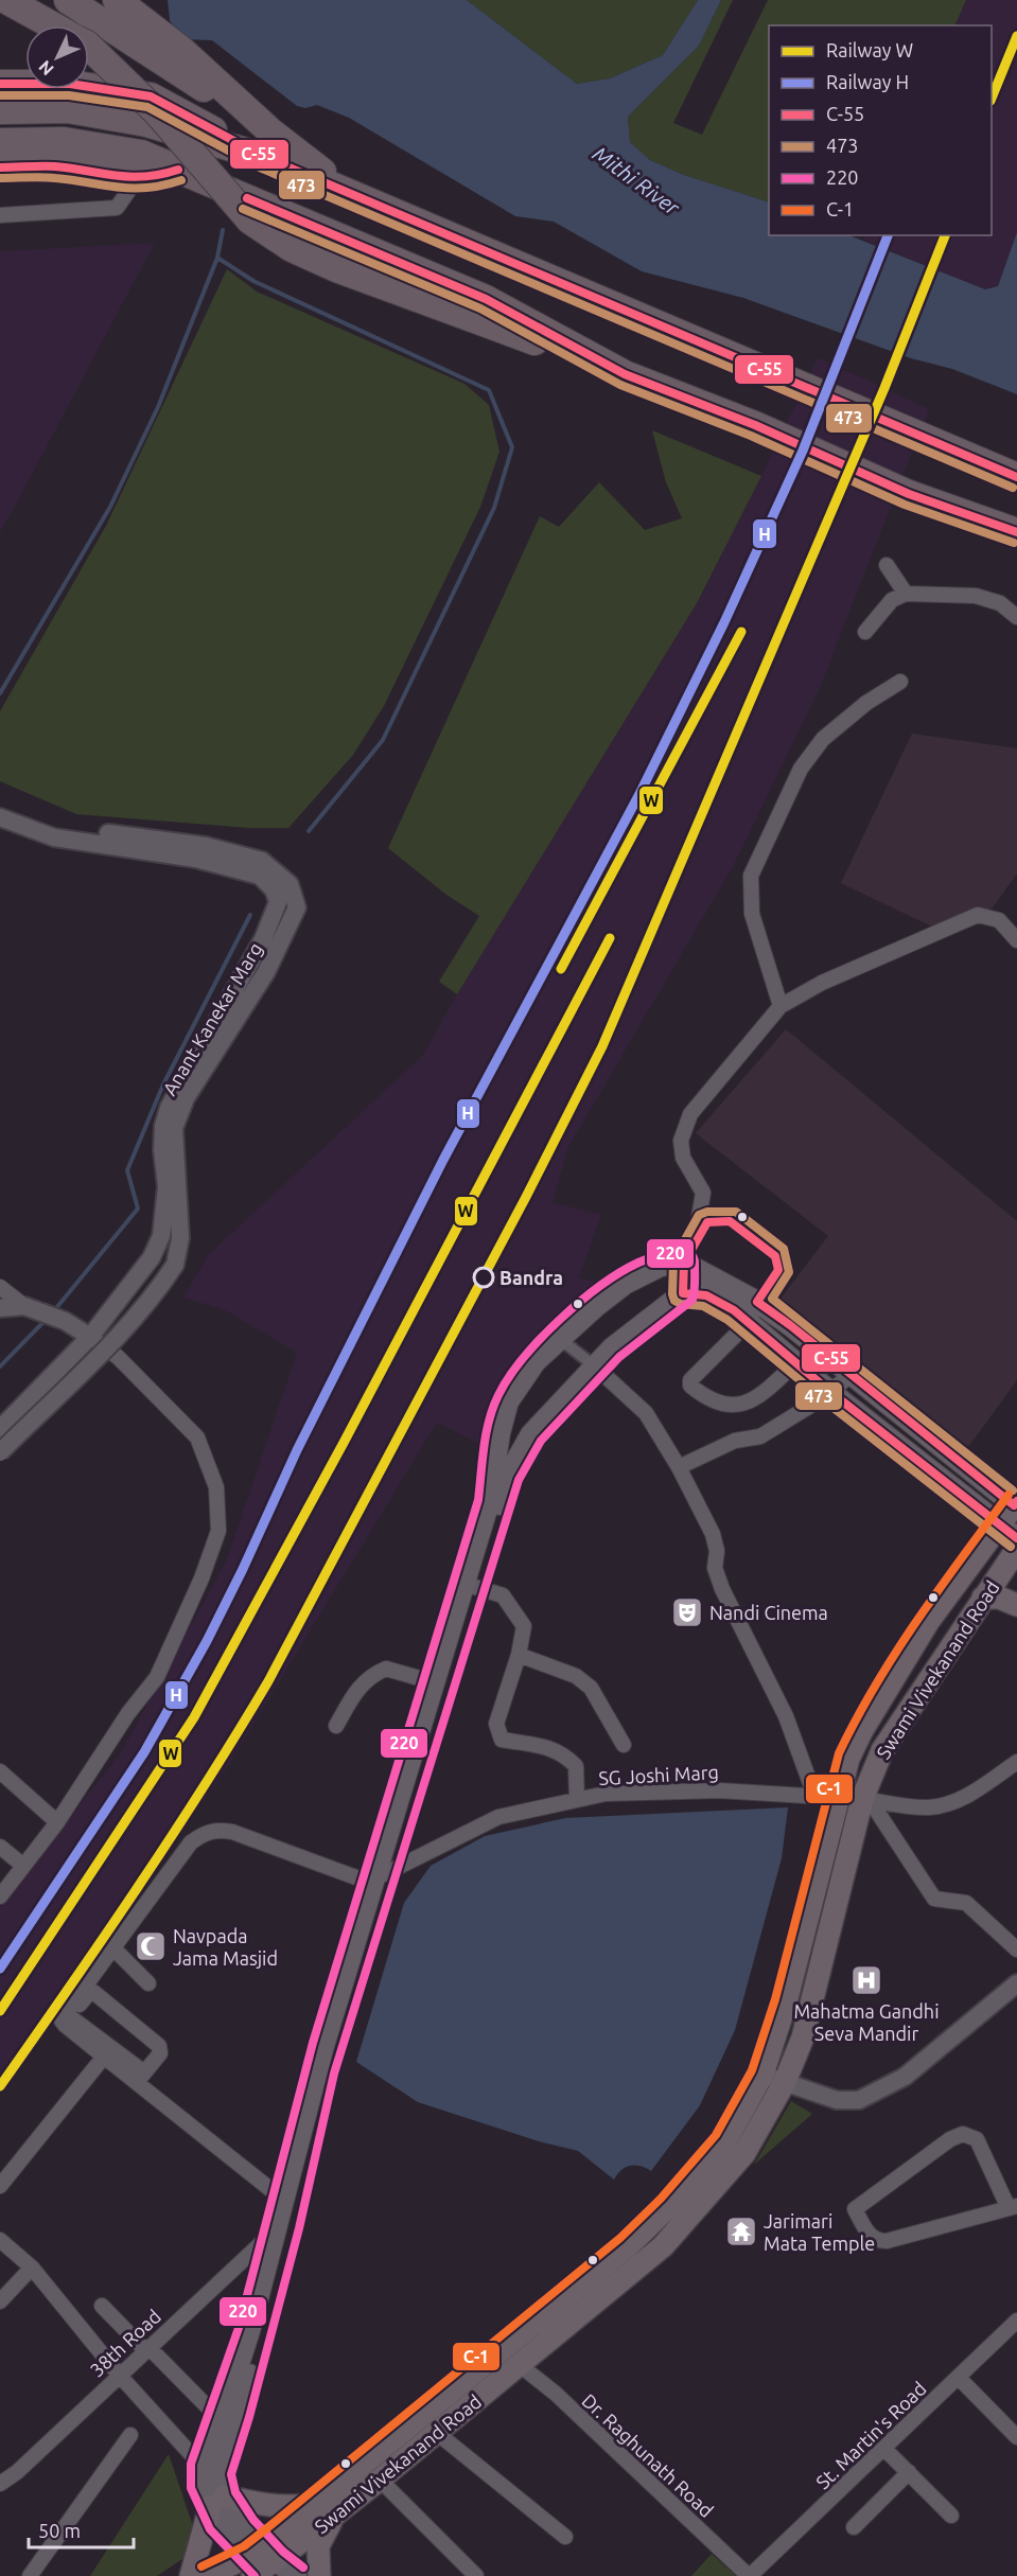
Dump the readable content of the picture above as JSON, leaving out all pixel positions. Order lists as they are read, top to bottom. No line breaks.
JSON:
{"streets":{"main road":["Swami Vivekanand Road"],"street":["Anant Kanekar Marg","SG Joshi Marg","38th Road","St. Martin's Road","Dr. Raghunath Road"]},"crossings":[["Swami Vivekanand Road","SG Joshi Marg"],["Swami Vivekanand Road","Dr. Raghunath Road"],["St. Martin's Road","Dr. Raghunath Road"]],"water":["Mithi River"],"places":{"other":["Bandra"],"theatre":["Nandi Cinema"],"mosque":["Navpada Jama Masjid"],"hospital":["Mahatma Gandhi Seva Mandir"],"temple":["Jarimari Mata Temple"]},"lines":["rail line W","transit line C-55","transit line 473","rail line H","transit line 220","transit line C-1"],"legend":["Railway W","Railway H","C-55","473","220","C-1"],"scale_bar":"50 m","north":"bottom left"}
